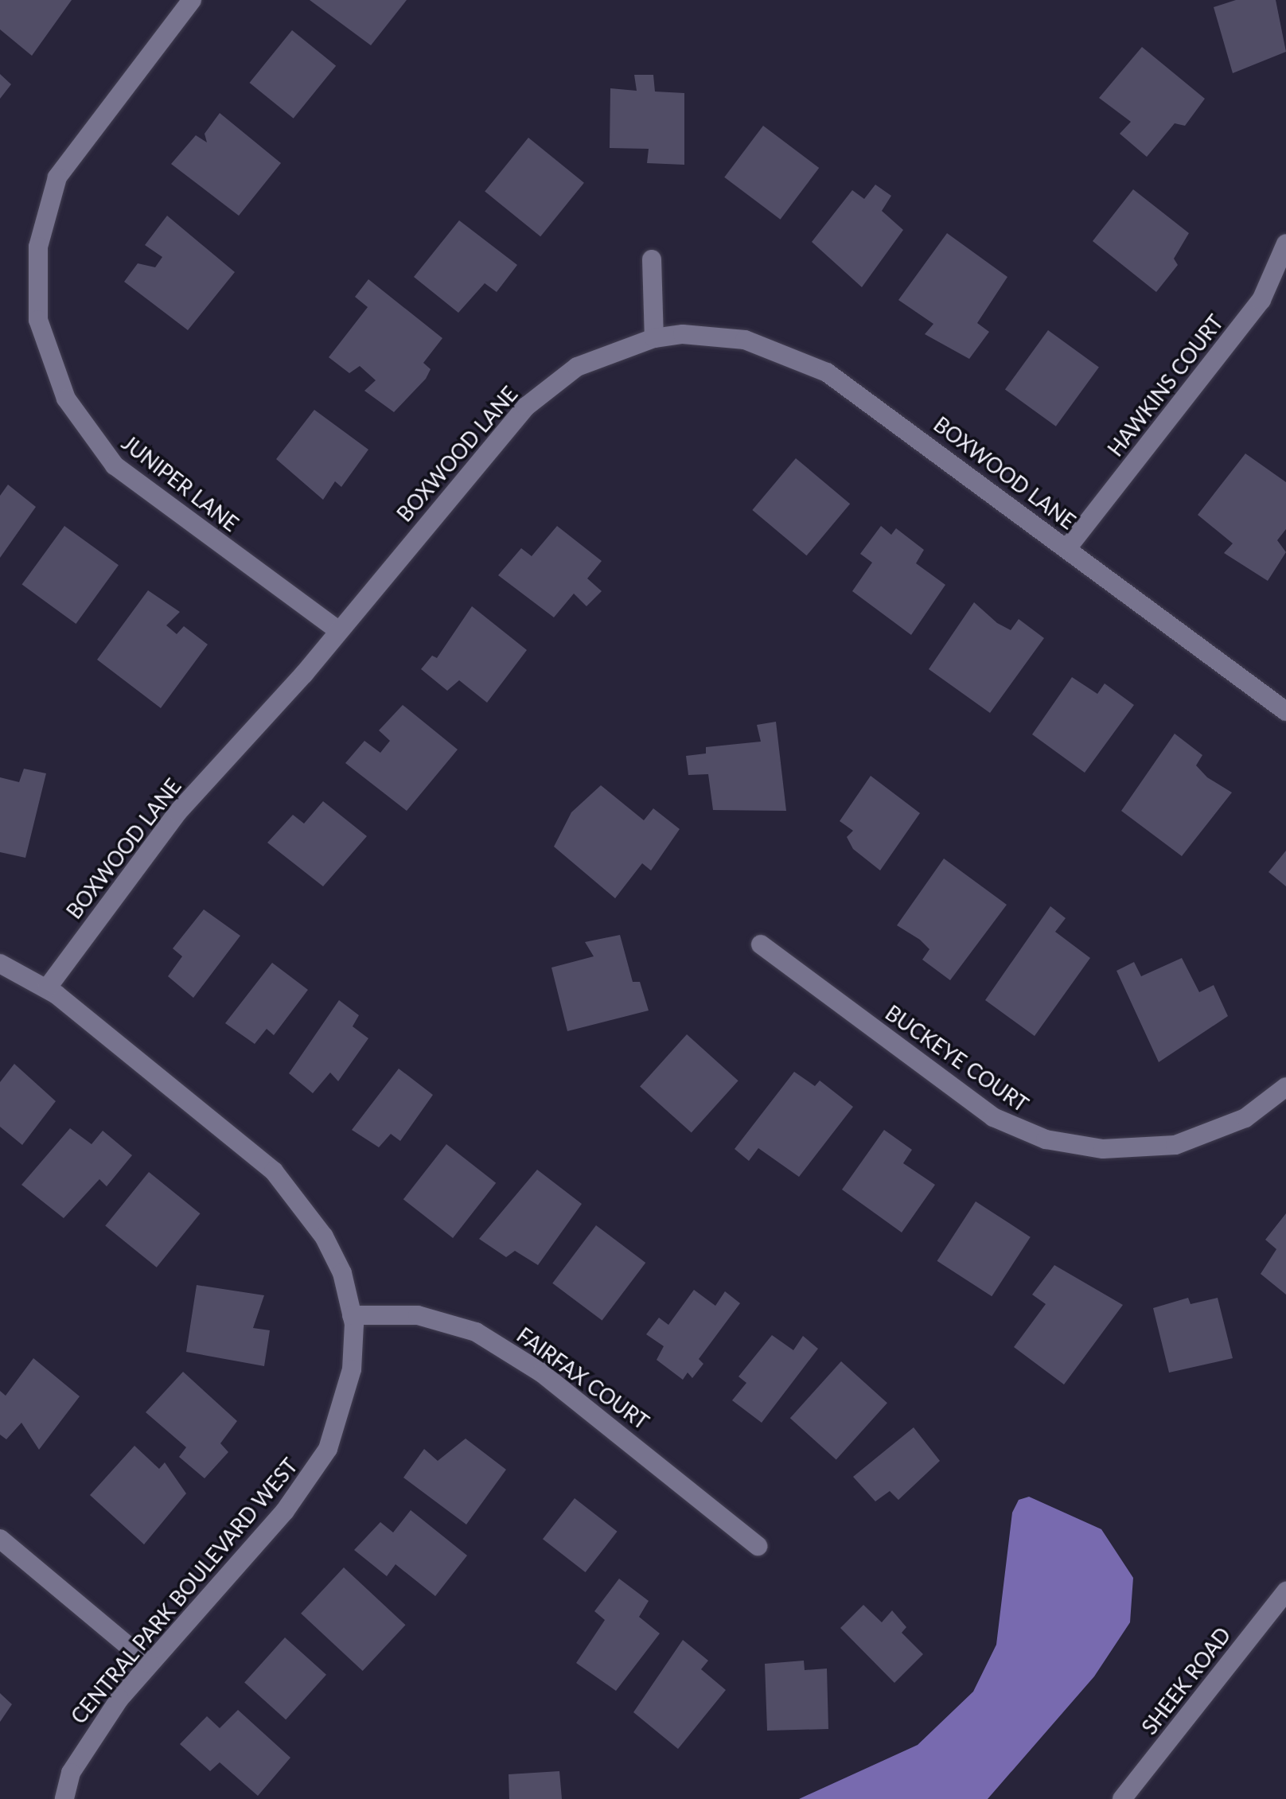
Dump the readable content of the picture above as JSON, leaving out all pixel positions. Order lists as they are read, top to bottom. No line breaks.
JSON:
{"streets":{"street":["HAWKINS COURT","BOXWOOD LANE","JUNIPER LANE","BUCKEYE COURT","FAIRFAX COURT","CENTRAL PARK BOULEVARD WEST","SHEEK ROAD"]},"crossings":[["HAWKINS COURT","BOXWOOD LANE"],["BOXWOOD LANE","JUNIPER LANE"],["BOXWOOD LANE","CENTRAL PARK BOULEVARD WEST"],["FAIRFAX COURT","CENTRAL PARK BOULEVARD WEST"]]}
